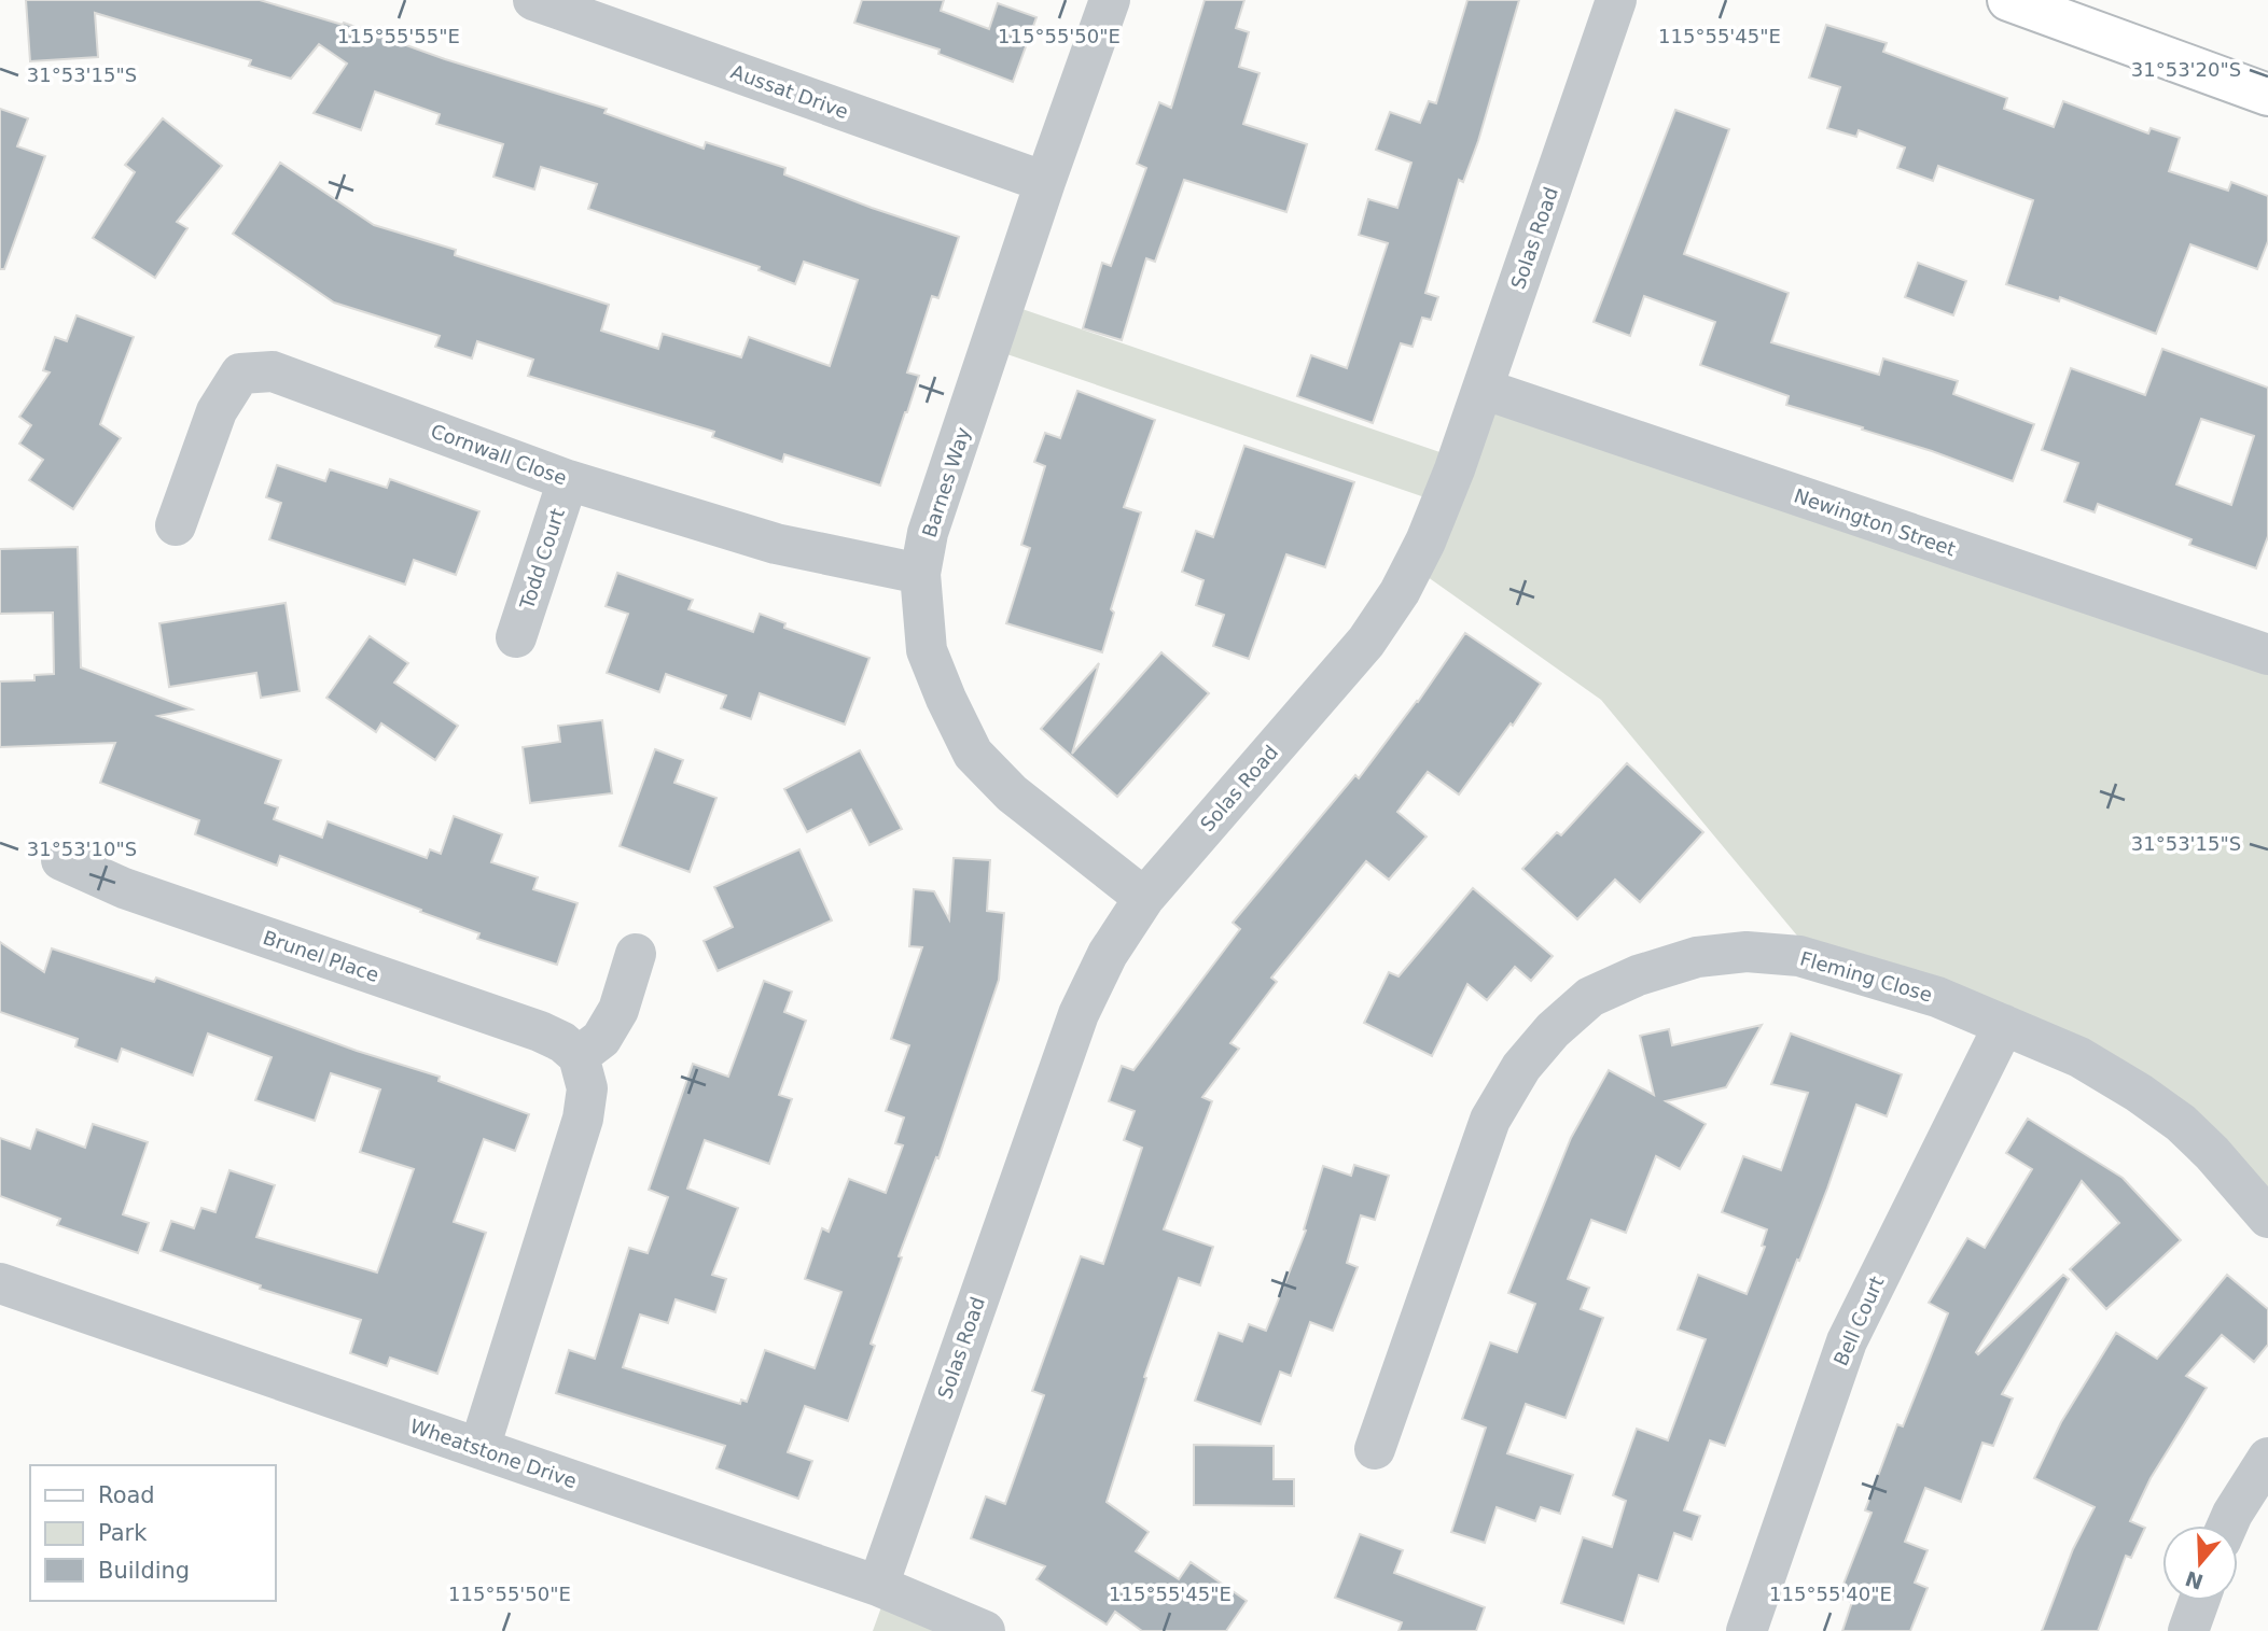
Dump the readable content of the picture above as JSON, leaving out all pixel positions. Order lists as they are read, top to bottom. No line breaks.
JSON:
{"streets":{"street":["Aussat Drive","Solas Road","Cornwall Close","Barnes Way","Newington Street","Todd Court","Brunel Place","Fleming Close","Bell Court","Wheatstone Drive"]},"crossings":[["Aussat Drive","Barnes Way"],["Solas Road","Barnes Way"],["Solas Road","Newington Street"],["Solas Road","Wheatstone Drive"],["Cornwall Close","Barnes Way"],["Cornwall Close","Todd Court"],["Fleming Close","Bell Court"]],"legend":["Road","Park","Building"],"north":"bottom","coordinates":["115°55'55\"E","115°55'50\"E","115°55'45\"E","31°53'20\"S","31°53'15\"S","31°53'10\"S","115°55'40\"E"]}
